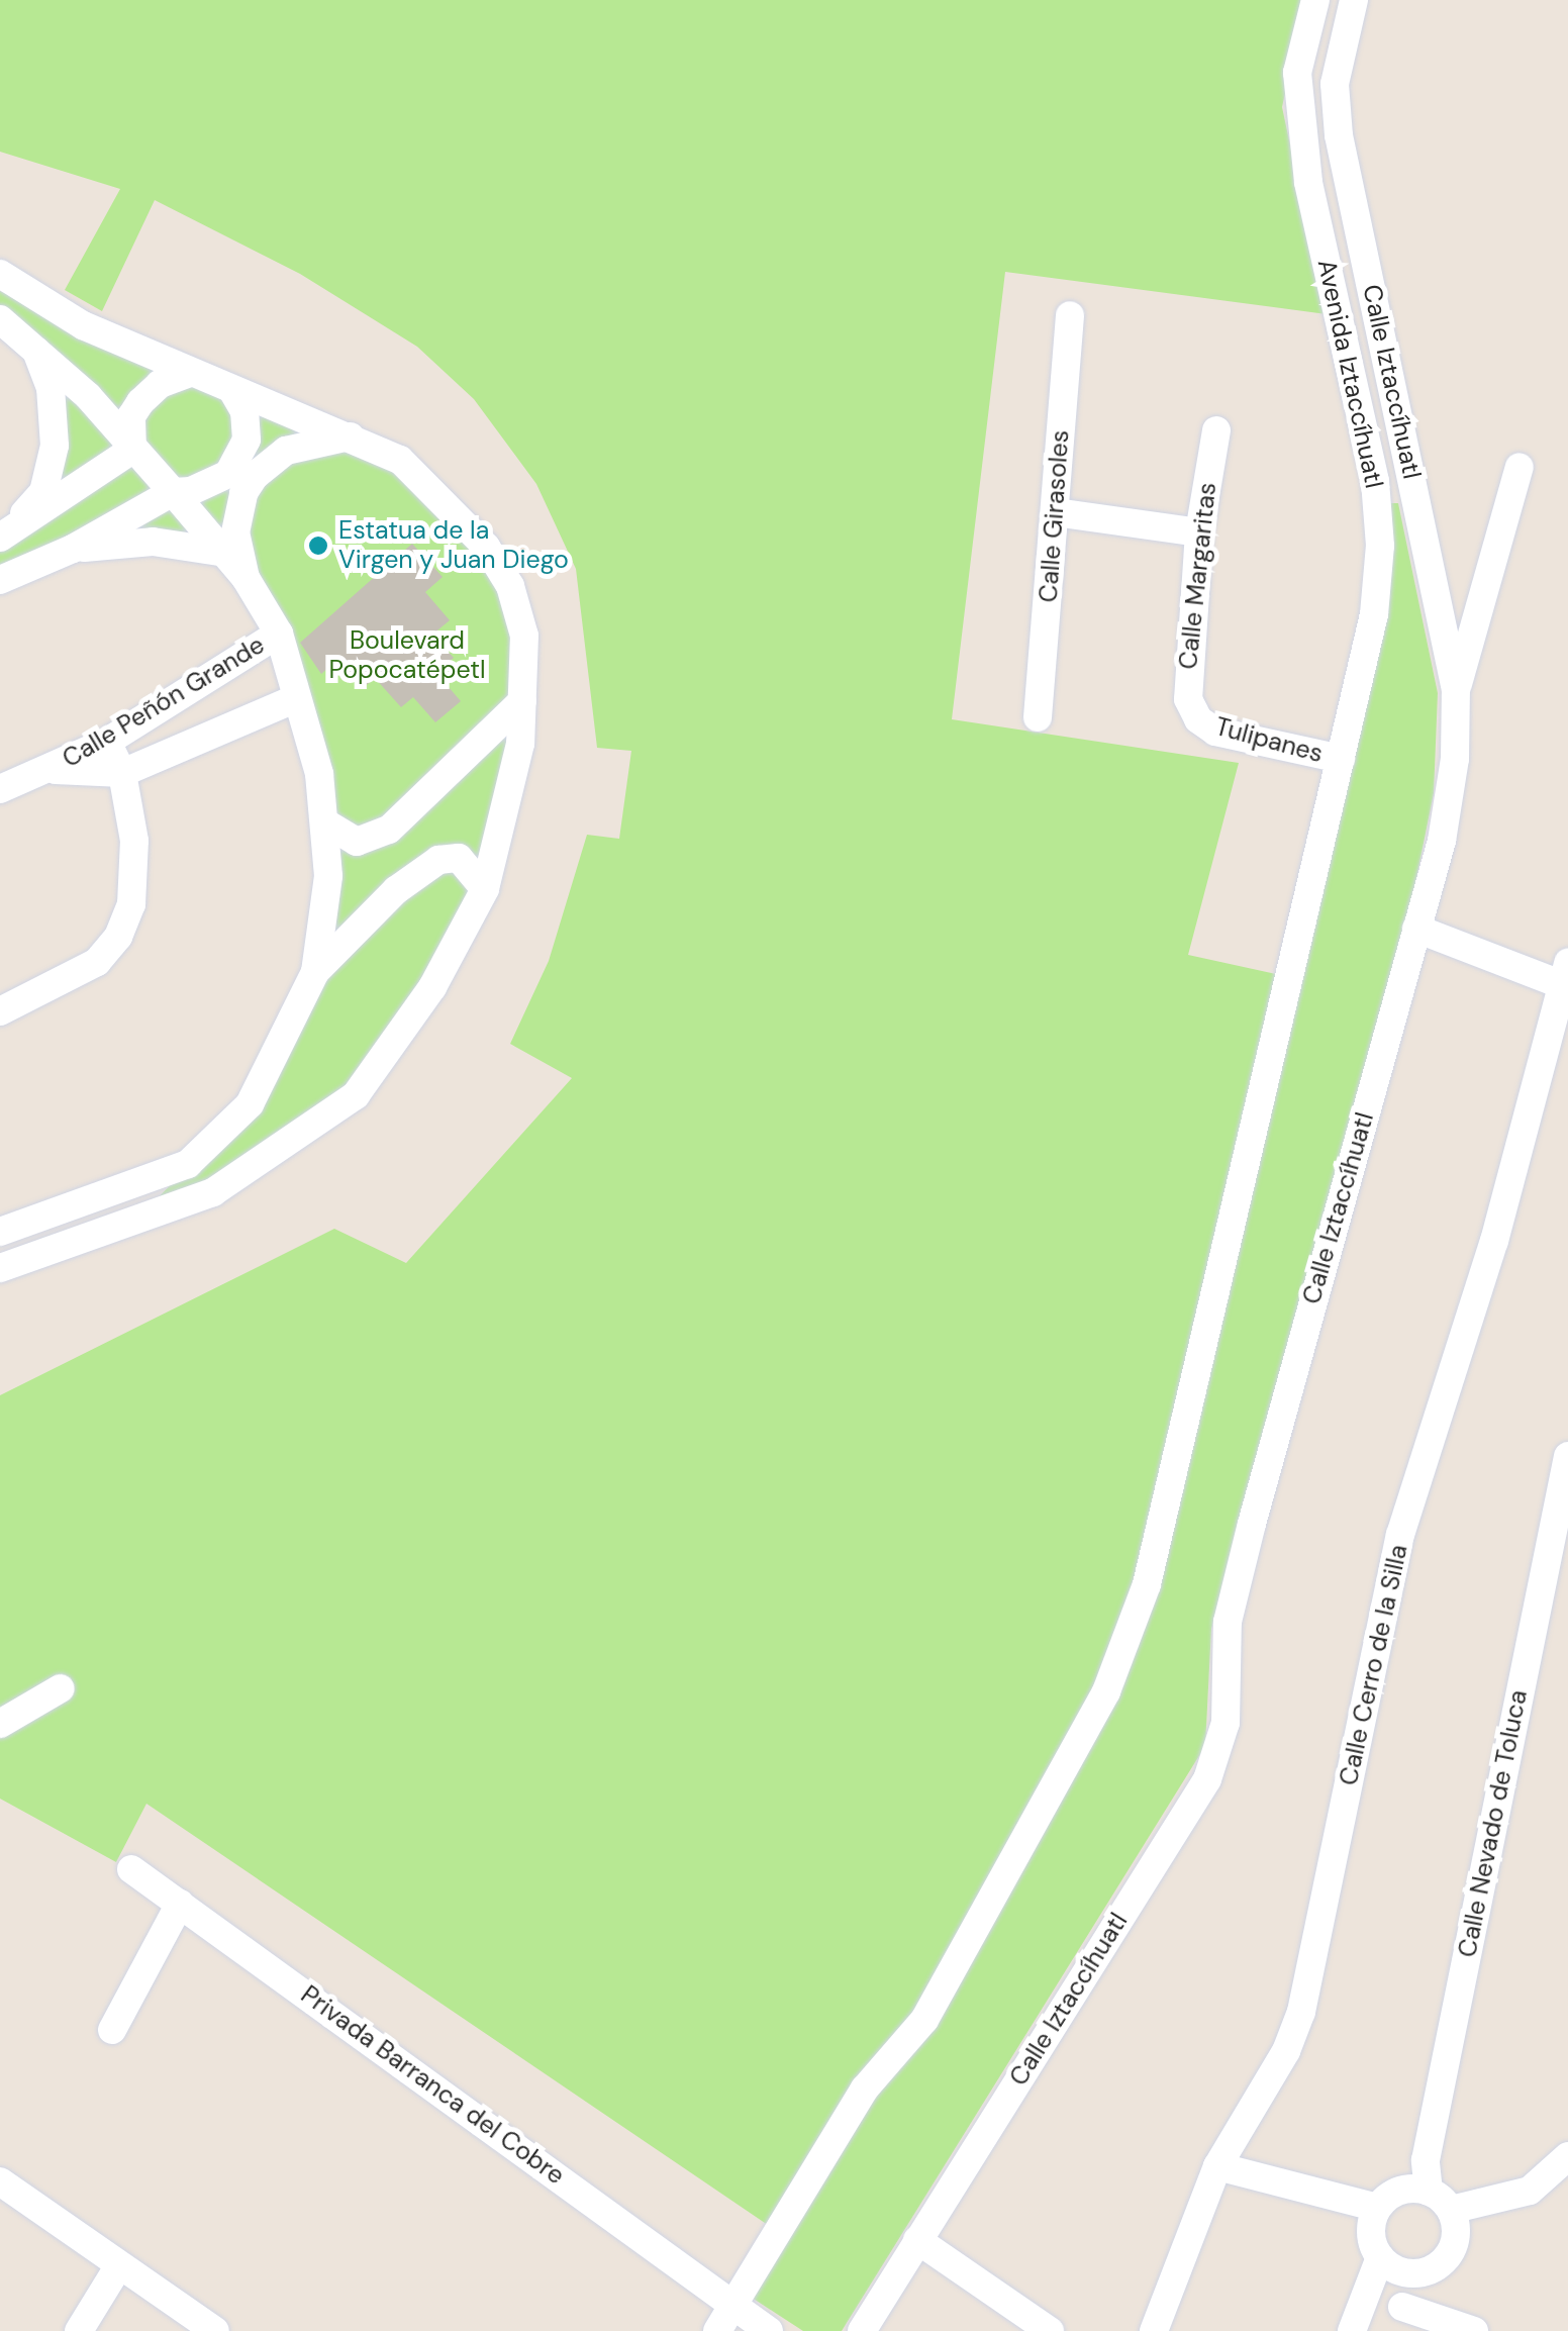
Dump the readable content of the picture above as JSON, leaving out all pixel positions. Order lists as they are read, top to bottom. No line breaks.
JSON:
{"streets":{"street":["Avenida Iztaccíhuatl","Calle Iztaccíhuatl","Calle Girasoles","Calle Margaritas","Calle Peñón Grande","Tulipanes","Calle Cerro de la Silla","Calle Nevado de Toluca","Privada Barranca del Cobre"]},"crossings":[["Avenida Iztaccíhuatl","Tulipanes"],["Avenida Iztaccíhuatl","Privada Barranca del Cobre"],["Calle Margaritas","Tulipanes"]],"parks":["Boulevard Popocatépetl"],"places":["Estatua de la Virgen y Juan Diego"]}
